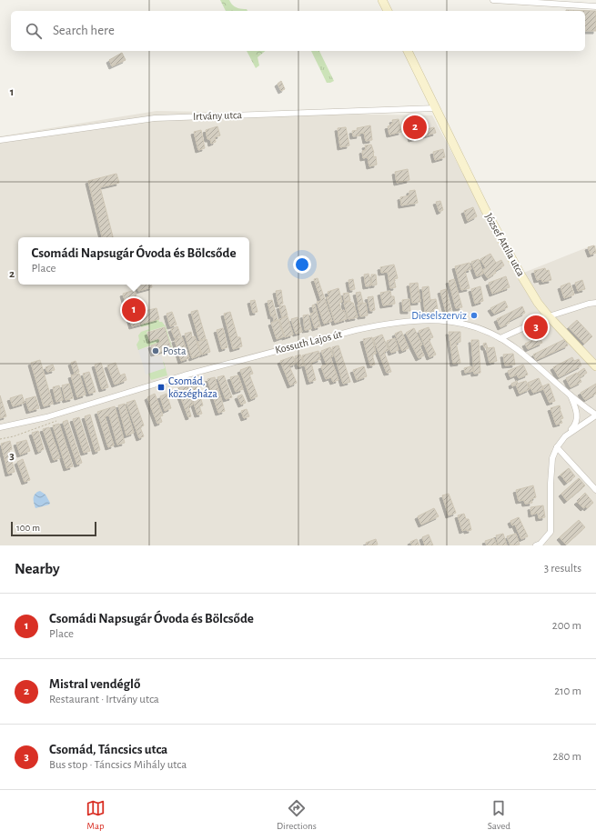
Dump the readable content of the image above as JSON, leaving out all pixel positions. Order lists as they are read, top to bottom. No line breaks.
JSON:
{"streets":{"main road":["József Attila utca"],"street":["Irtvány utca","Kossuth Lajos út"]},"crossings":[["Irtvány utca","József Attila utca"]],"places":{"other":["Dieselszerviz","Posta"],"transit":["Csomád, községháza"]},"scale_bar":"100 m","page":{"search":"Search here","pins":["2","1","3"],"popup":["Csomádi Napsugár Óvoda és Bölcsőde","Place"],"scale":"100 m","heading":["Nearby","3 results"],"list":[{"mark":"1","name":"Csomádi Napsugár Óvoda és Bölcsőde","note":"Place","value":"200 m"},{"mark":"2","name":"Mistral vendéglő","note":"Restaurant · Irtvány utca","value":"210 m"},{"mark":"3","name":"Csomád, Táncsics utca","note":"Bus stop · Táncsics Mihály utca","value":"280 m"}],"nav":["Map","Directions","Saved"]},"grid":{"rows":["1","2","3"]}}
